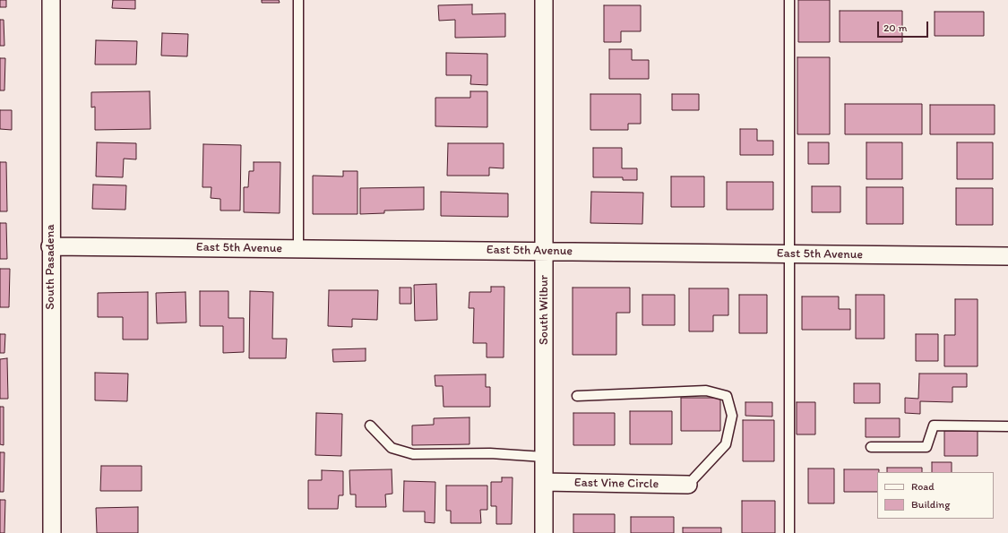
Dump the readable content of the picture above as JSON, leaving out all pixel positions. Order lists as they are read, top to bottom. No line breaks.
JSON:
{"streets":{"street":["East 5th Avenue","South Pasadena","South Wilbur","East Vine Circle"]},"crossings":[["East 5th Avenue","South Pasadena"],["East 5th Avenue","South Wilbur"],["South Wilbur","East Vine Circle"]],"legend":["Road","Building"],"scale_bar":"20 m"}
